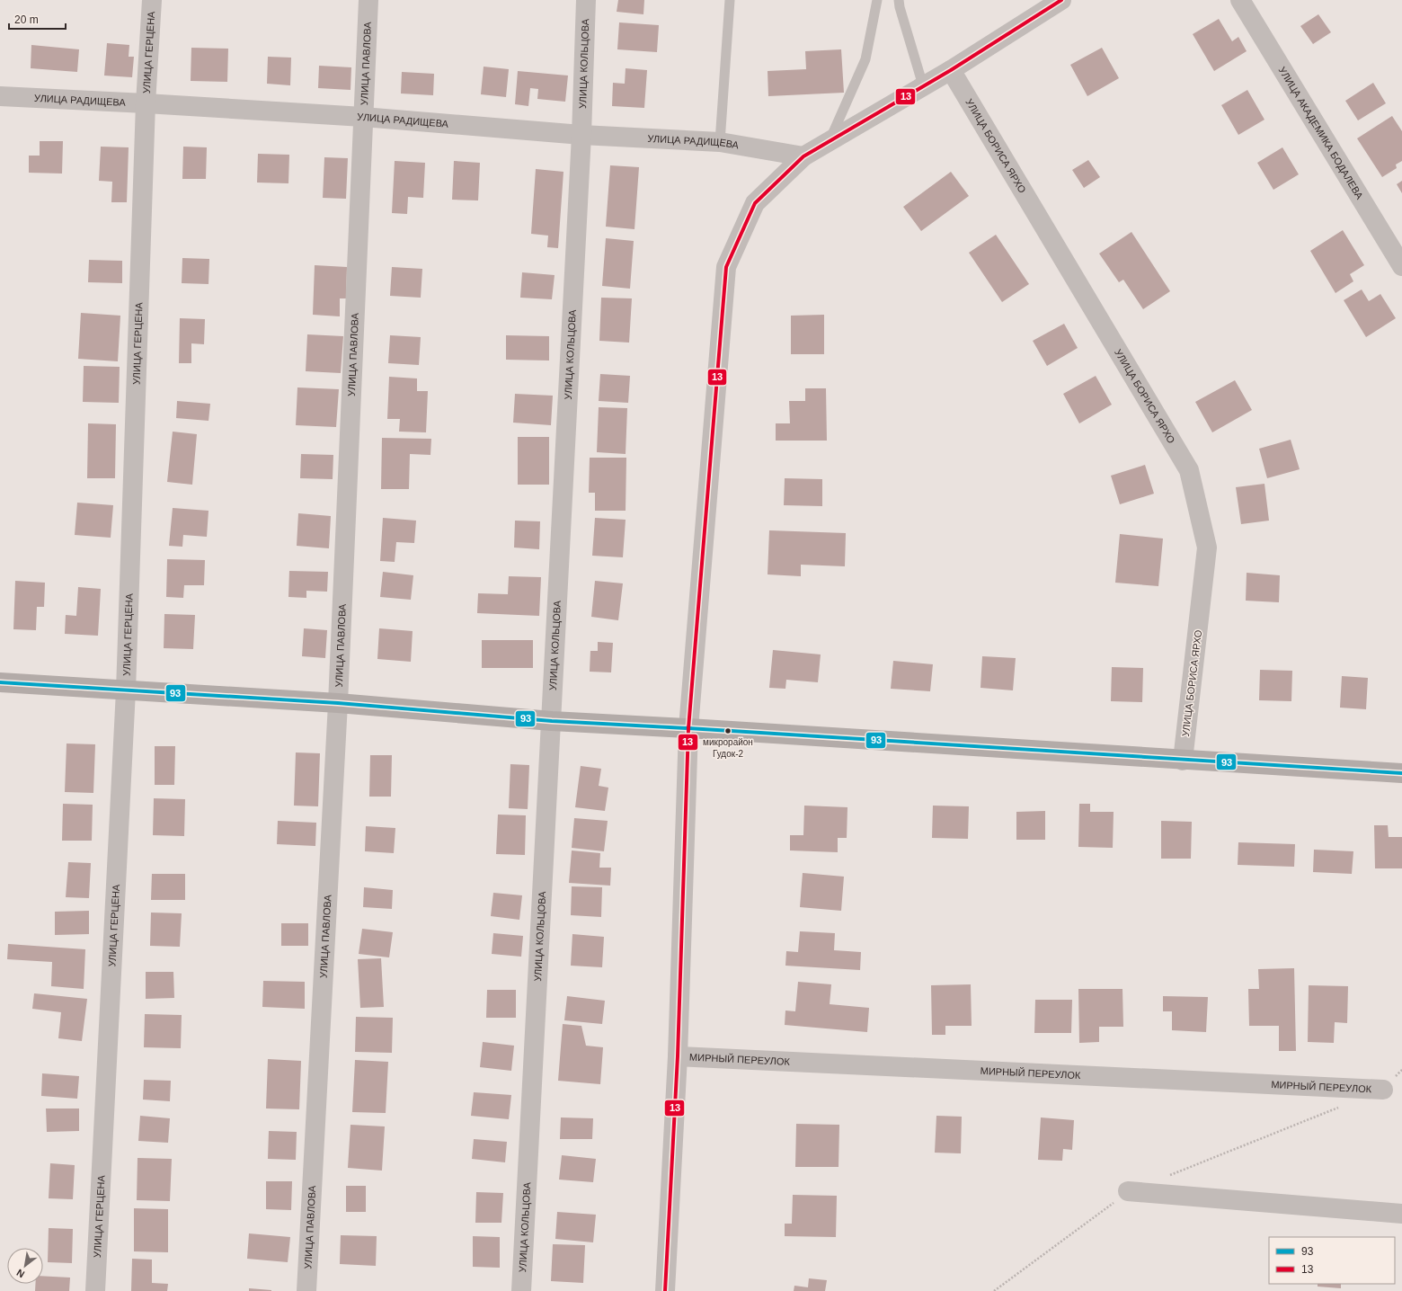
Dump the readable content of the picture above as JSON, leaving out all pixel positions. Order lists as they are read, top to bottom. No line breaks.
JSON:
{"streets":{"street":["УЛИЦА ГЕРЦЕНА","УЛИЦА ПАВЛОВА","УЛИЦА КОЛЬЦОВА","УЛИЦА РАДИЩЕВА","УЛИЦА АКАДЕМИКА БОДАЛЕВА","УЛИЦА БОРИСА ЯРХО","МИРНЫЙ ПЕРЕУЛОК"]},"crossings":[["УЛИЦА ГЕРЦЕНА","УЛИЦА РАДИЩЕВА"],["УЛИЦА ПАВЛОВА","УЛИЦА РАДИЩЕВА"],["УЛИЦА КОЛЬЦОВА","УЛИЦА РАДИЩЕВА"]],"places":["микрорайон Гудок-2"],"lines":["transit line 13","transit line 93"],"legend":["93","13"],"scale_bar":"20 m","north":"bottom left"}
